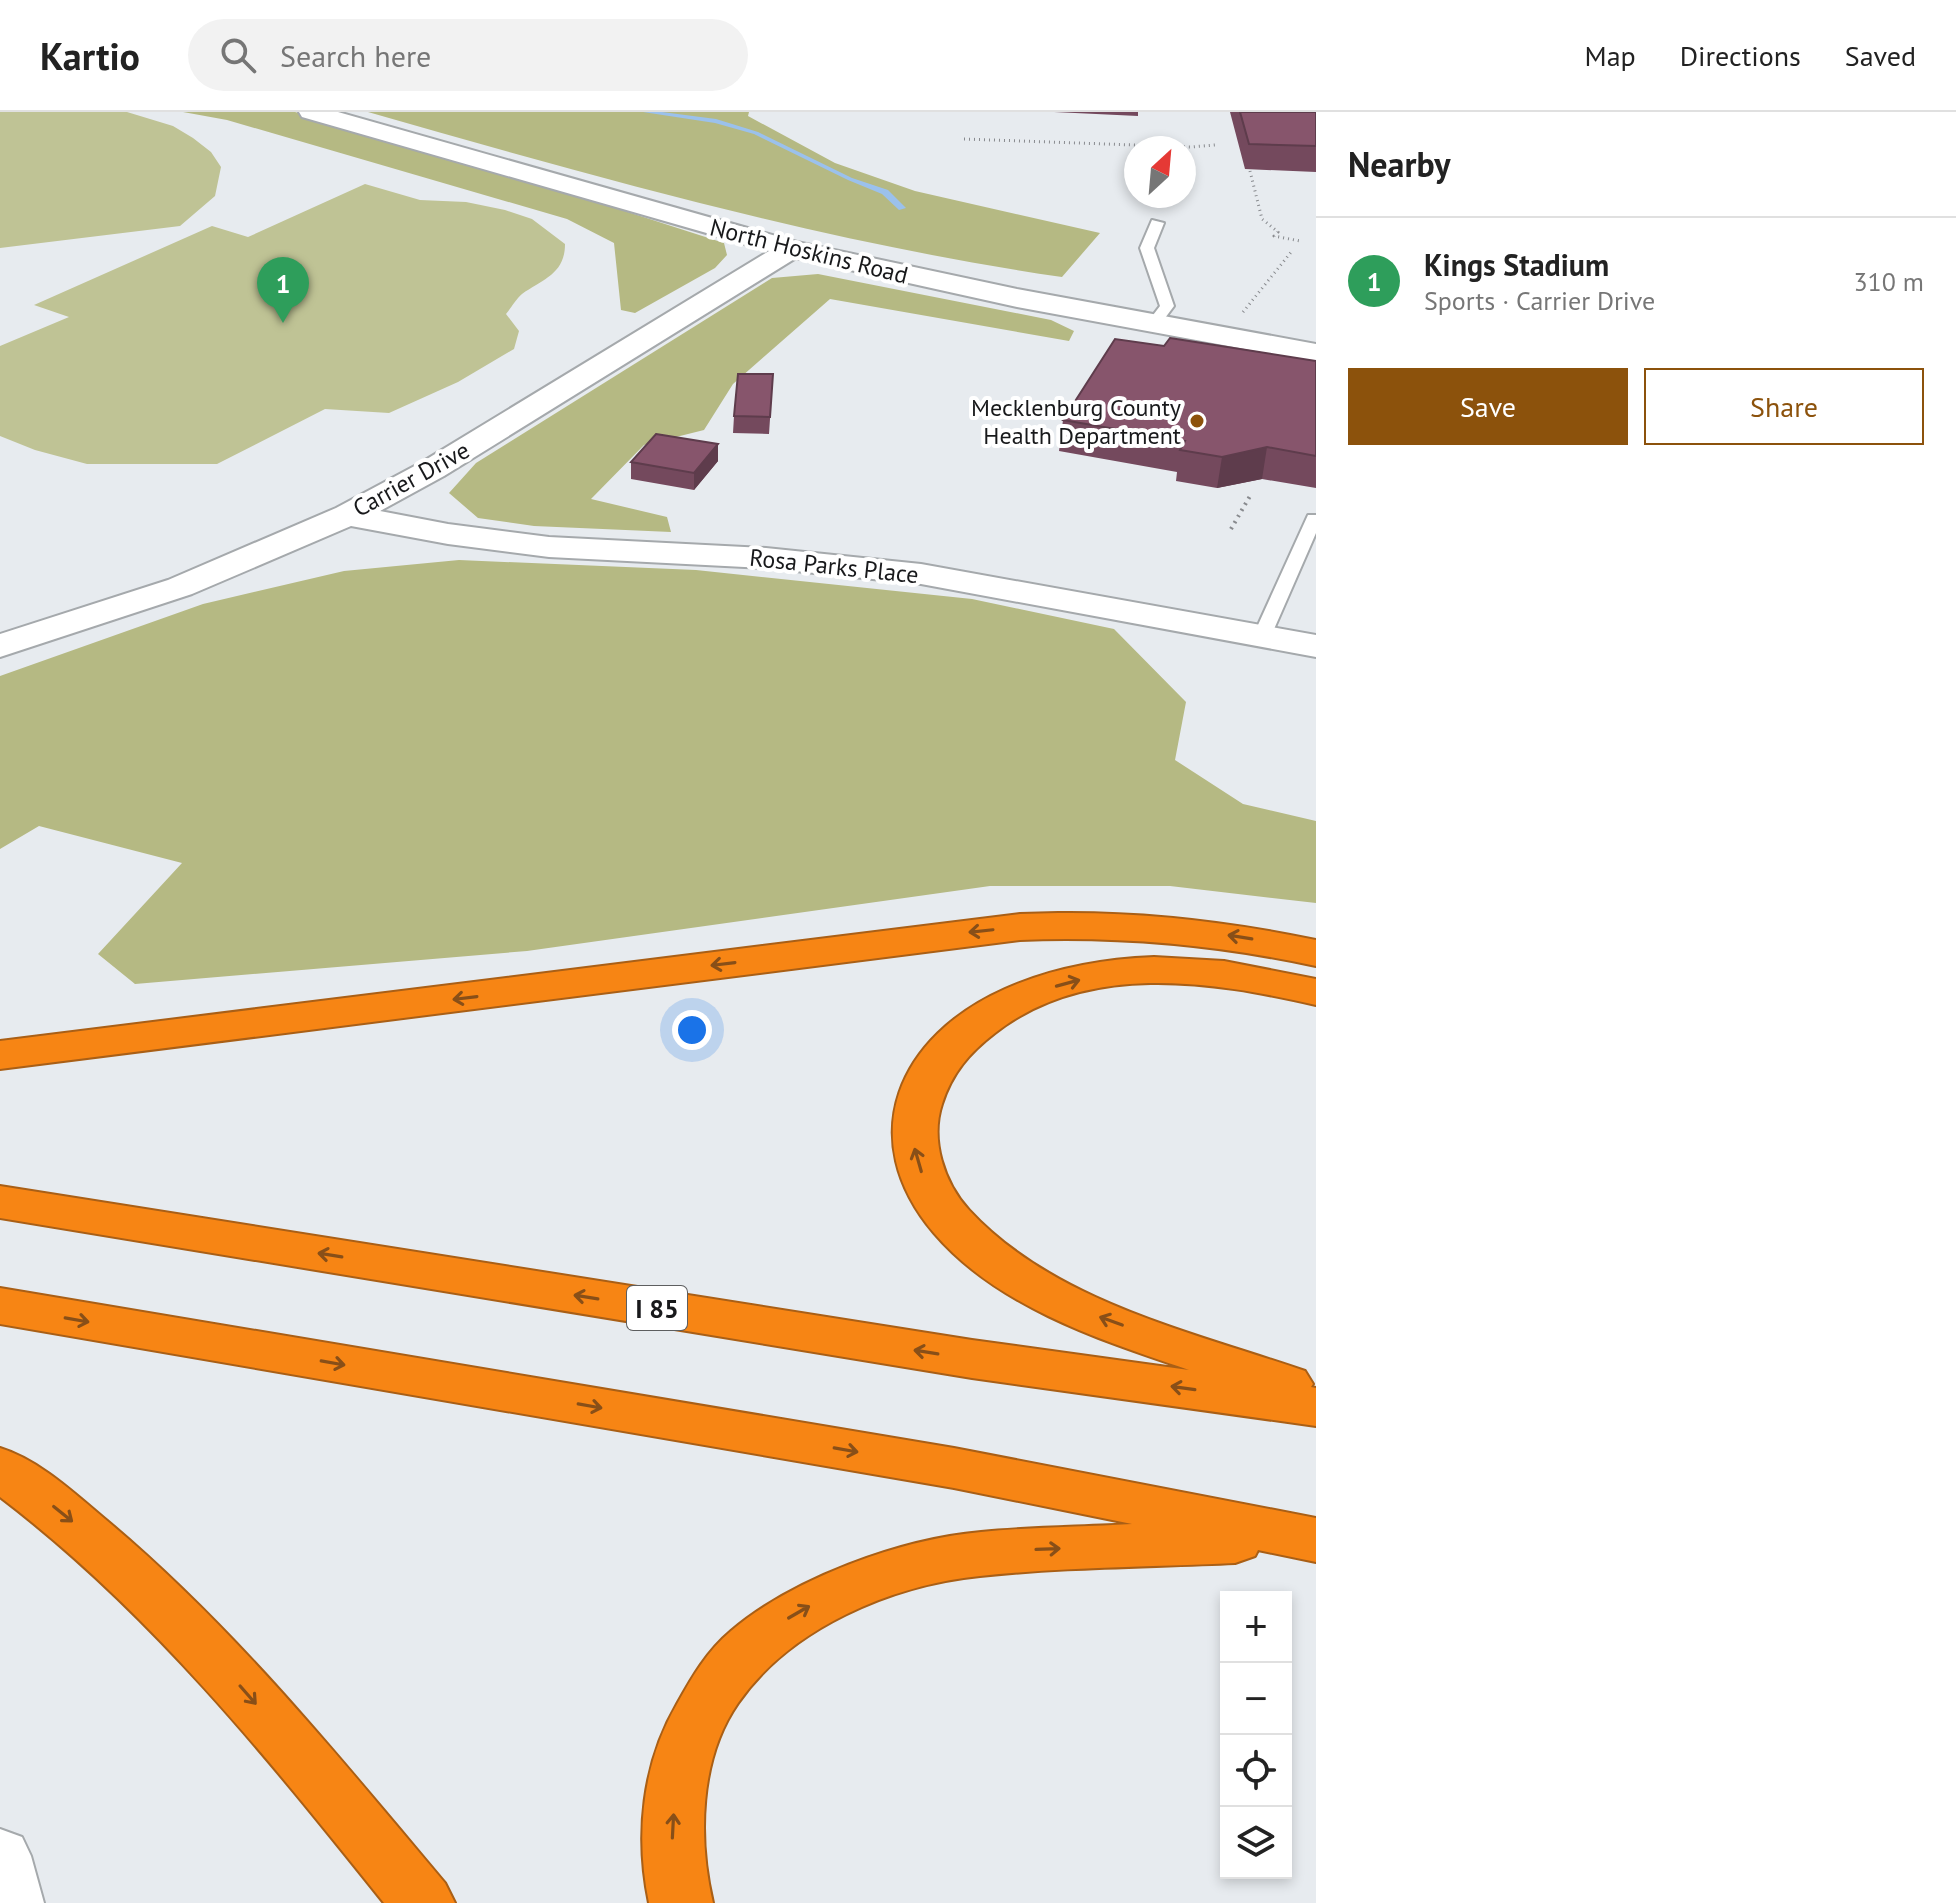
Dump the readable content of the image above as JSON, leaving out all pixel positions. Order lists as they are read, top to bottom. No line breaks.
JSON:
{"streets":{"highway":["I 85"],"street":["North Hoskins Road","Carrier Drive","Rosa Parks Place"]},"crossings":[["North Hoskins Road","Carrier Drive"],["Carrier Drive","Rosa Parks Place"]],"places":["Mecklenburg County Health Department"],"north":"top right","page":{"header":"Kartio","search":"Search here","nav":["Map","Directions","Saved"],"heading":"Nearby","list":[{"mark":"1","name":"Kings Stadium","note":"Sports · Carrier Drive","value":"310 m"}],"pins":"1","buttons":["Save","Share"],"map_buttons":["+","−"]}}
